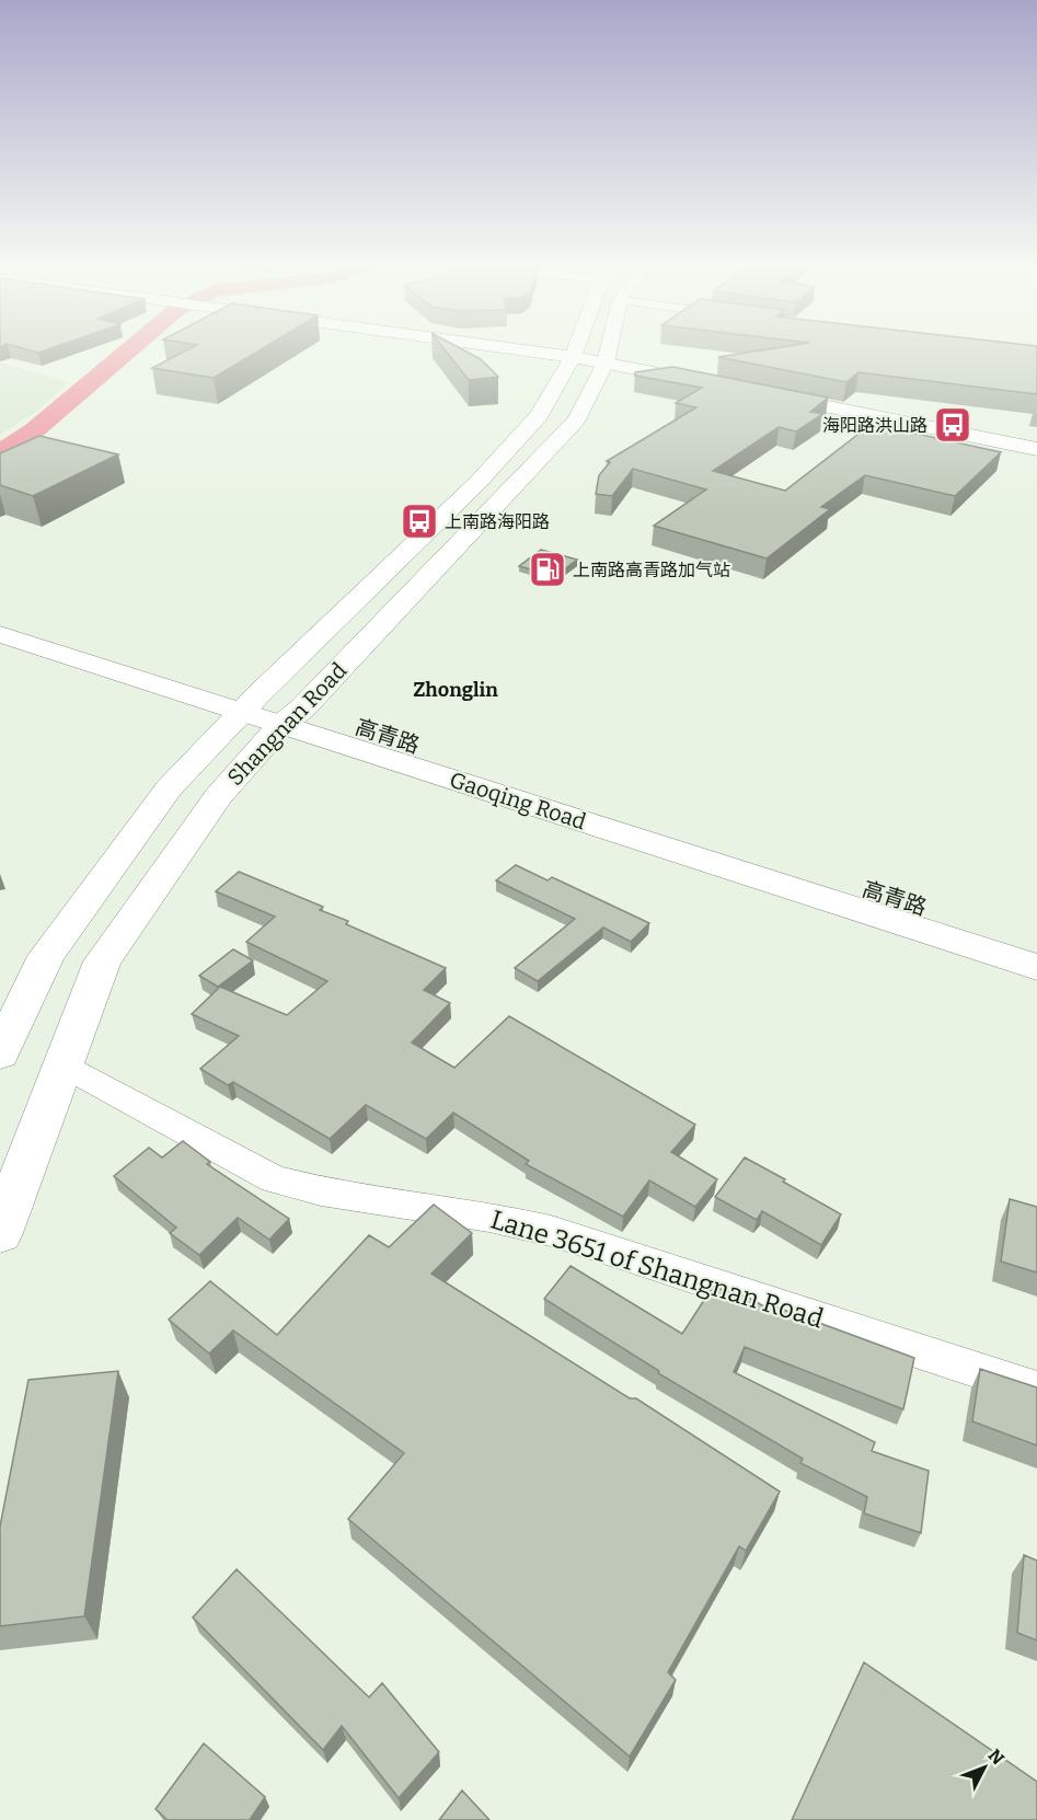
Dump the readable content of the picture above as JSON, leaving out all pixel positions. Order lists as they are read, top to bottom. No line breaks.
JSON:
{"streets":{"main road":["Shangnan Road","高青路","Gaoqing Road"],"street":["Lane 3651 of Shangnan Road"]},"crossings":[["Shangnan Road","高青路"],["Shangnan Road","Gaoqing Road"],["Shangnan Road","Lane 3651 of Shangnan Road"],["高青路","Gaoqing Road"]],"districts":["Zhonglin"],"places":{"bus stop":["海阳路洪山路","上南路海阳路"],"fuel station":["上南路高青路加气站"]},"north":"top right"}
